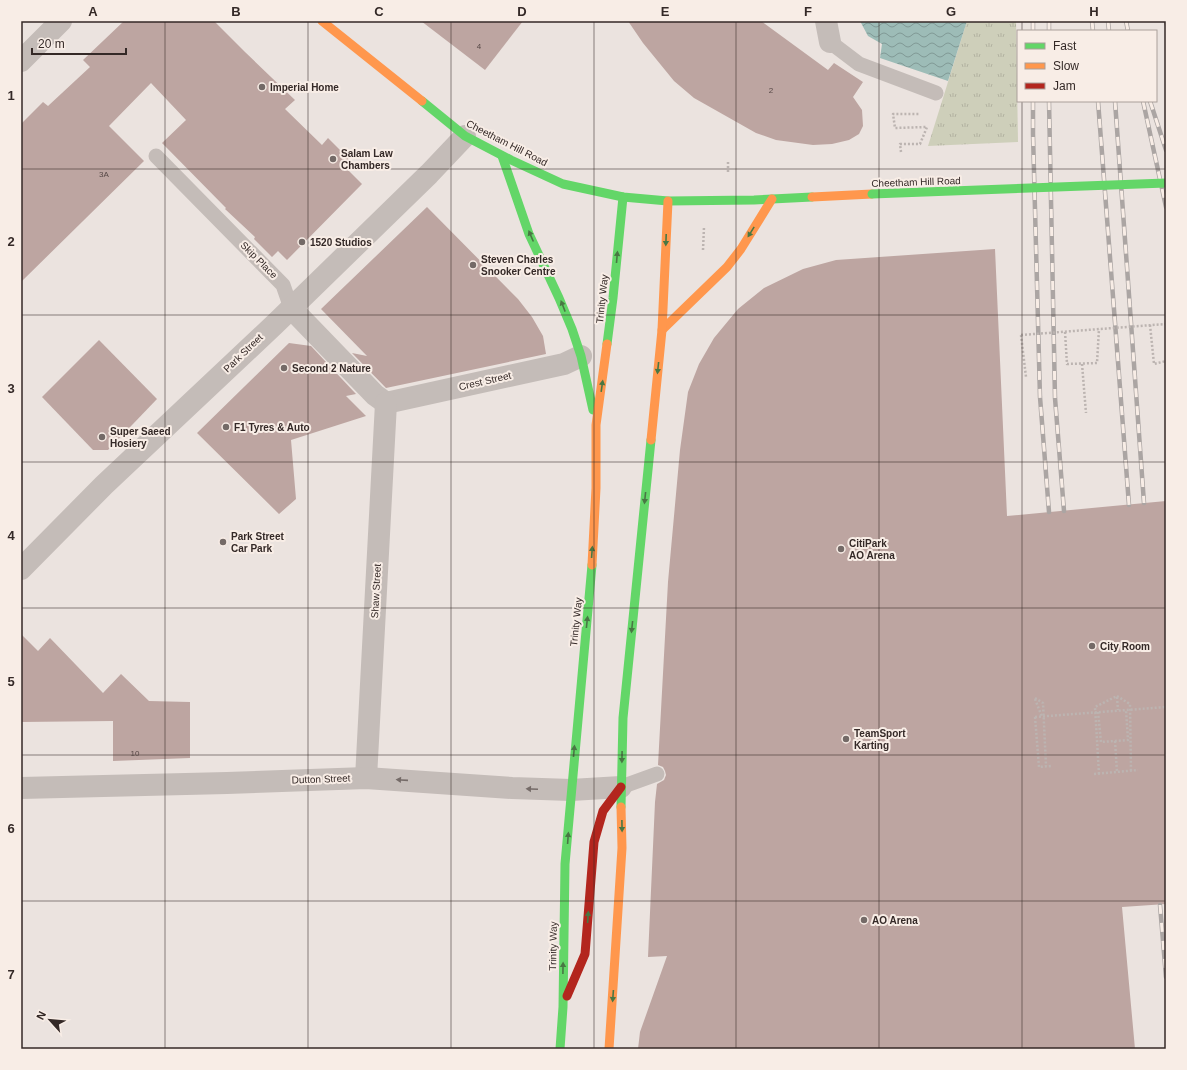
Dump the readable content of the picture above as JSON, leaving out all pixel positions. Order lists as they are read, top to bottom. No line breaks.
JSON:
{"streets":{"highway":["Cheetham Hill Road","Trinity Way"],"street":["Skip Place","Park Street","Crest Street","Shaw Street","Dutton Street"]},"crossings":[["Cheetham Hill Road","Trinity Way"],["Cheetham Hill Road","Park Street"],["Skip Place","Park Street"],["Skip Place","Crest Street"],["Skip Place","Shaw Street"],["Trinity Way","Dutton Street"],["Crest Street","Shaw Street"],["Shaw Street","Dutton Street"]],"places":["Imperial Home","Salam Law Chambers","1520 Studios","Steven Charles Snooker Centre","Second 2 Nature","F1 Tyres & Auto","Super Saeed Hosiery","Park Street Car Park","CitiPark AO Arena","City Room","TeamSport Karting","AO Arena"],"house_numbers":["4","2","3A","10"],"legend":["Fast","Slow","Jam"],"scale_bar":"20 m","north":"top left","grid":{"columns":["A","B","C","D","E","F","G","H"],"rows":["1","2","3","4","5","6","7"]}}
